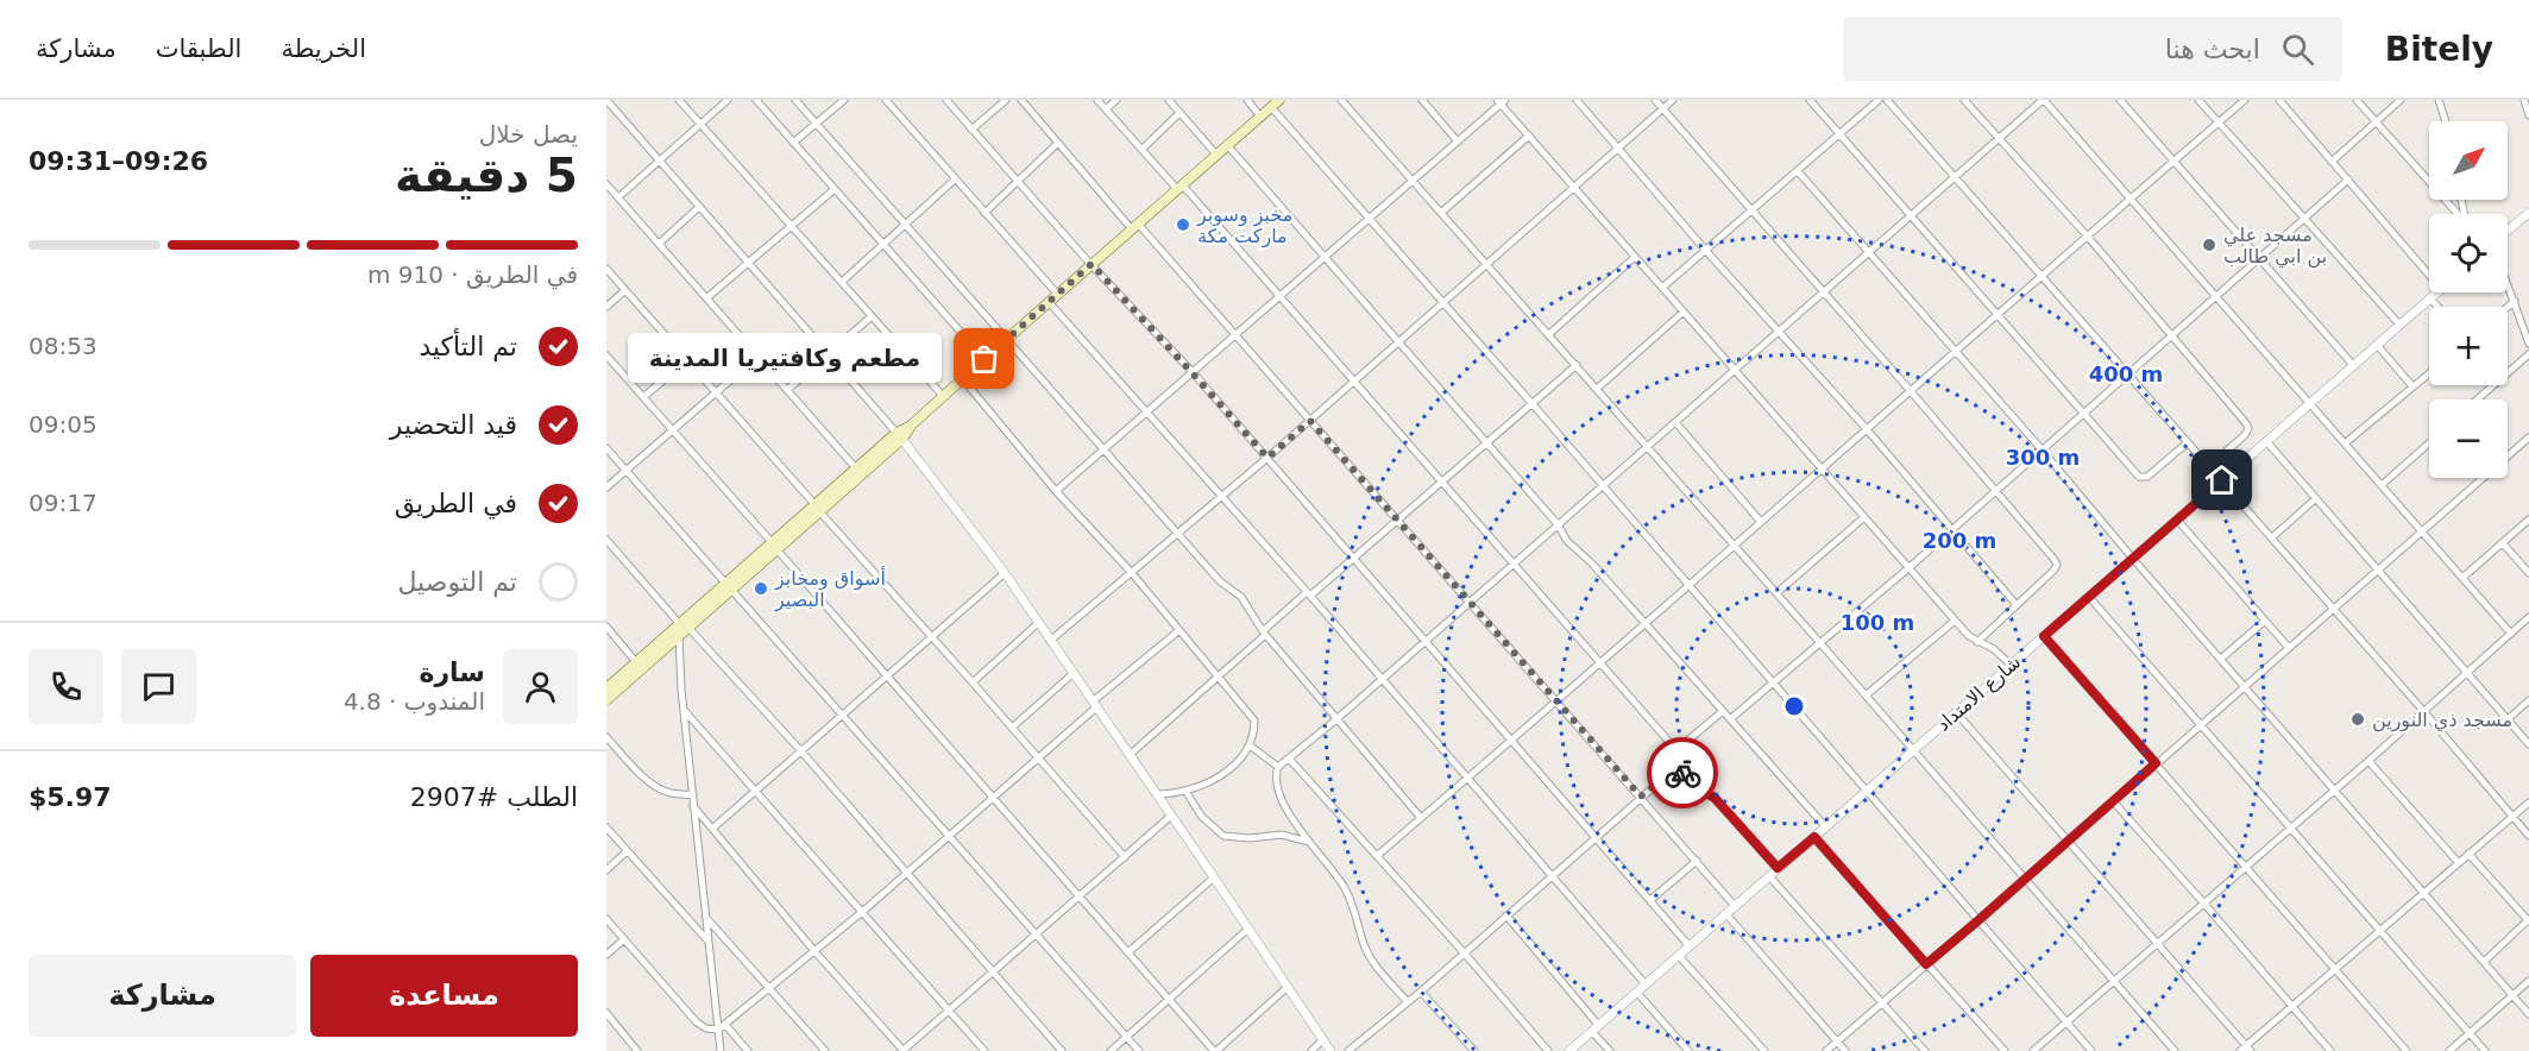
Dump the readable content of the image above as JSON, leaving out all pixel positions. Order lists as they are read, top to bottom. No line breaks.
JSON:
{"streets":{"street":["شارع الامتداد"]},"places":["مخبز وسوبر ماركت مكة","مسجد علي بن ابي طالب","مطعم وكافتيريا المدينة","أسواق ومخابز البصير","مسجد ذي النورين"],"north":"top right","page":{"header":"Bitely","search":"ابحث هنا","nav":["الخريطة","الطبقات","مشاركة"],"heading":["5 دقيقة","يصل خلال","09:26–09:31"],"panel":["سارة","المندوب · 4.8","الطلب #2907","$5.97"],"map_buttons":["+","−"],"bar":"في الطريق · 910 m","list":[["تم التأكيد","08:53"],["قيد التحضير","09:05"],["في الطريق","09:17"],"تم التوصيل"],"bubble":"مطعم وكافتيريا المدينة","buttons":["مساعدة","مشاركة"]},"rings":["400 m","300 m","200 m","100 m"]}
